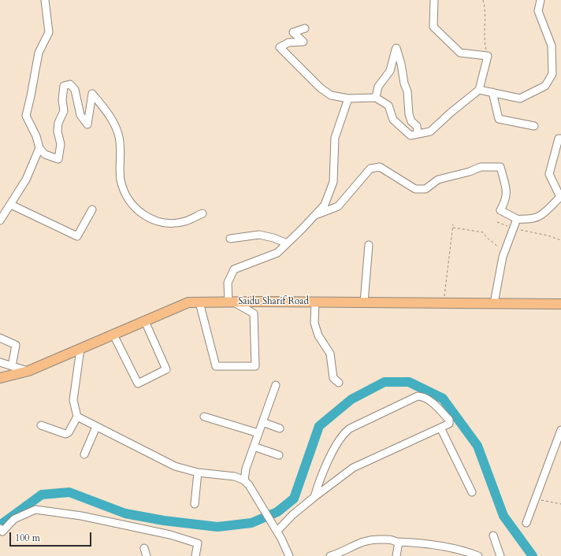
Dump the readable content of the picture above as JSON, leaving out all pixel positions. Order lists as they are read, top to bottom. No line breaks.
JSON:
{"streets":{"main road":["Saidu Sharif Road"]},"scale_bar":"100 m"}
